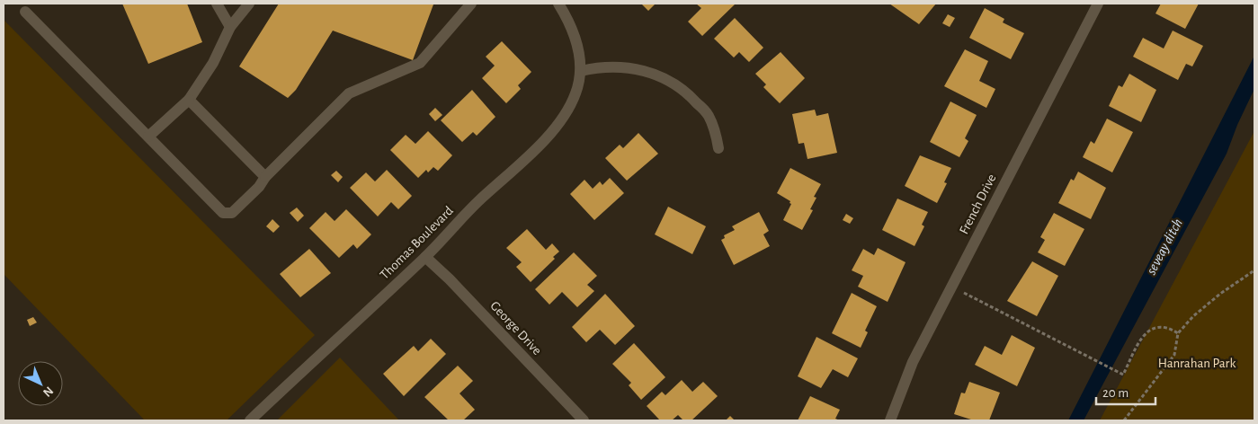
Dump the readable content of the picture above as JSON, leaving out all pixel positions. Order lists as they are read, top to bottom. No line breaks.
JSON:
{"streets":{"street":["French Drive","Thomas Boulevard","George Drive"]},"crossings":[["Thomas Boulevard","George Drive"]],"water":["seveay ditch"],"parks":["Hanrahan Park"],"scale_bar":"20 m","north":"bottom right"}
